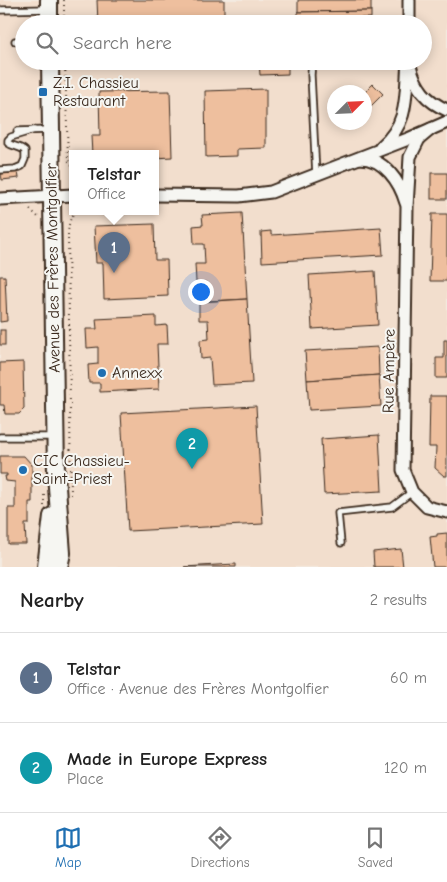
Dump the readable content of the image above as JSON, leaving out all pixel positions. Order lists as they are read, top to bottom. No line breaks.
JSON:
{"streets":{"street":["Avenue des Frères Montgolfier","Rue Ampère"]},"places":{"transit":["Z.I. Chassieu Restaurant"],"other":["Annexx","CIC Chassieu- Saint-Priest"]},"north":"top right","page":{"search":"Search here","popup":["Telstar","Office"],"pins":["1","2"],"heading":["Nearby","2 results"],"list":[{"mark":"1","name":"Telstar","note":"Office · Avenue des Frères Montgolfier","value":"60 m"},{"mark":"2","name":"Made in Europe Express","note":"Place","value":"120 m"}],"nav":["Map","Directions","Saved"]}}
